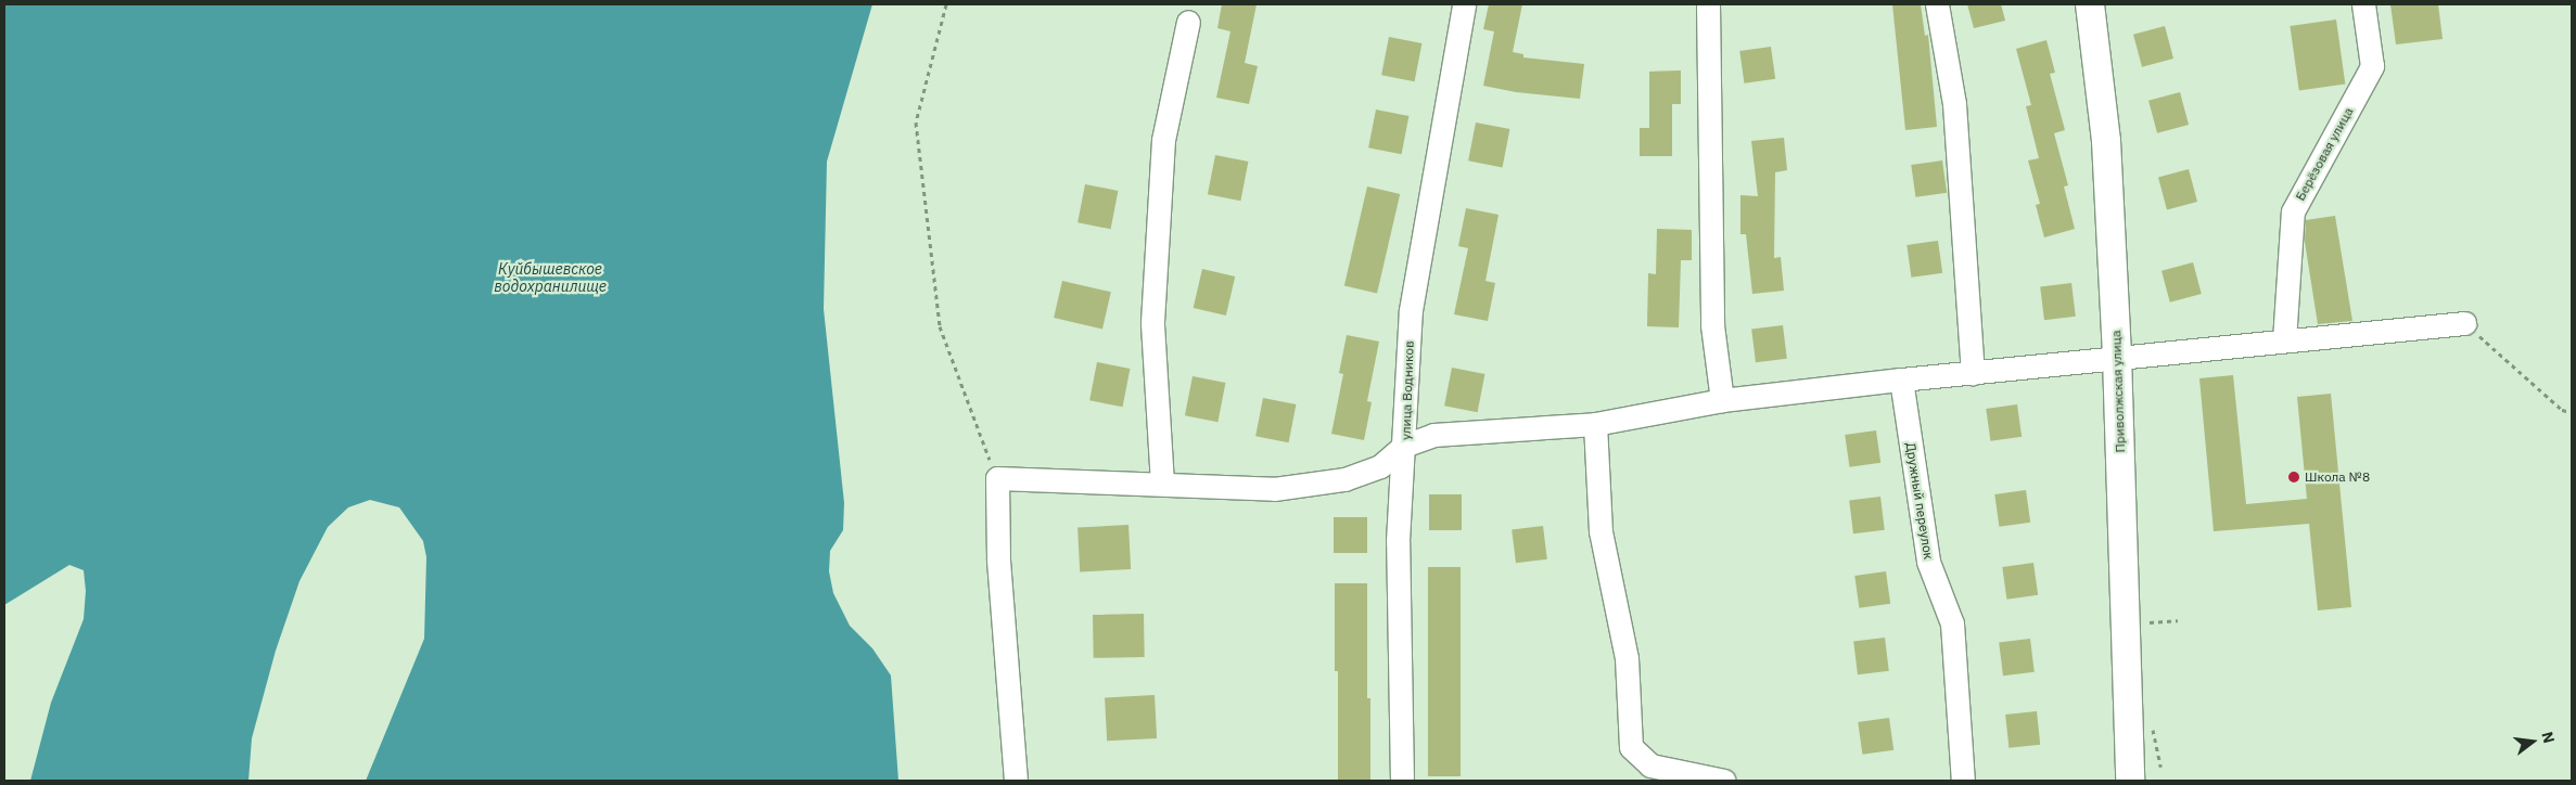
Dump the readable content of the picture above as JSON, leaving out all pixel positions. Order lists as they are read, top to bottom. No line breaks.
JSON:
{"streets":{"main road":["Приволжская улица"],"street":["Берёзовая улица","улица Водников","Дружный переулок"]},"water":["Куйбышевское водохранилище"],"places":["Школа №8"],"north":"right"}
